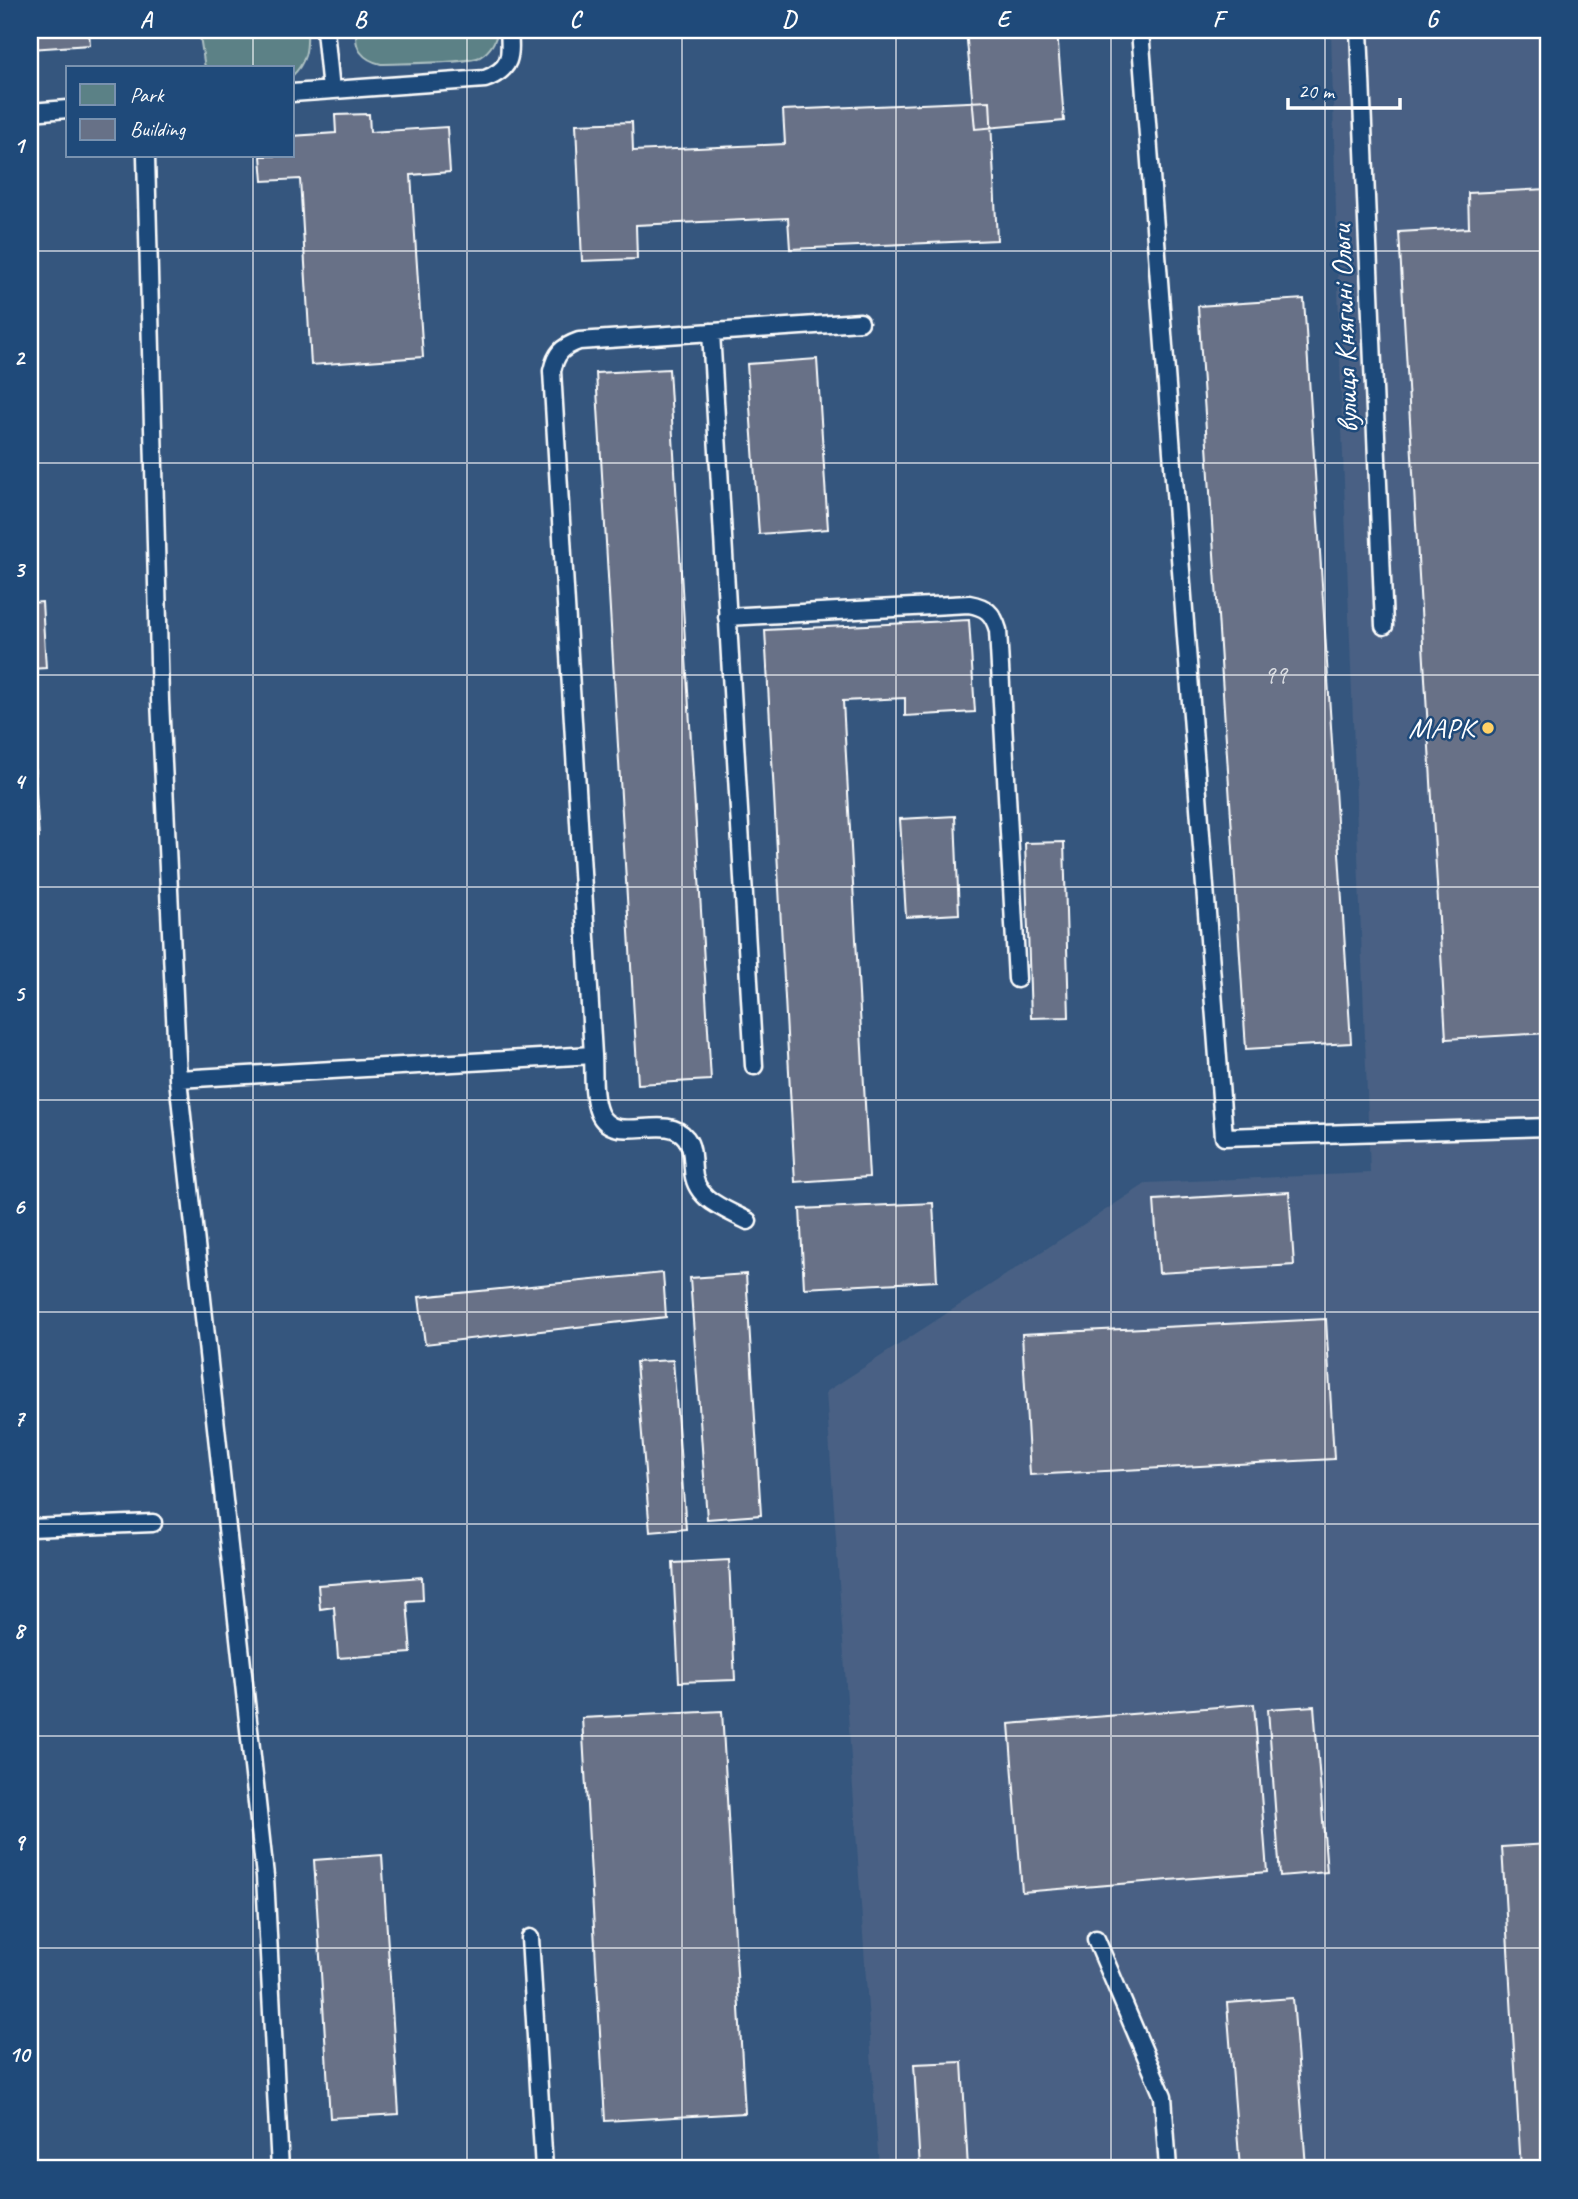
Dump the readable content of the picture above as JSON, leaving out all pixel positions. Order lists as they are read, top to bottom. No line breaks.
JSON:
{"streets":{"lane":["вулиця Княгині Ольги"]},"places":["МАРК"],"house_numbers":["99"],"legend":["Park","Building"],"scale_bar":"20 m","grid":{"columns":["A","B","C","D","E","F","G"],"rows":["1","2","3","4","5","6","7","8","9","10"]}}
